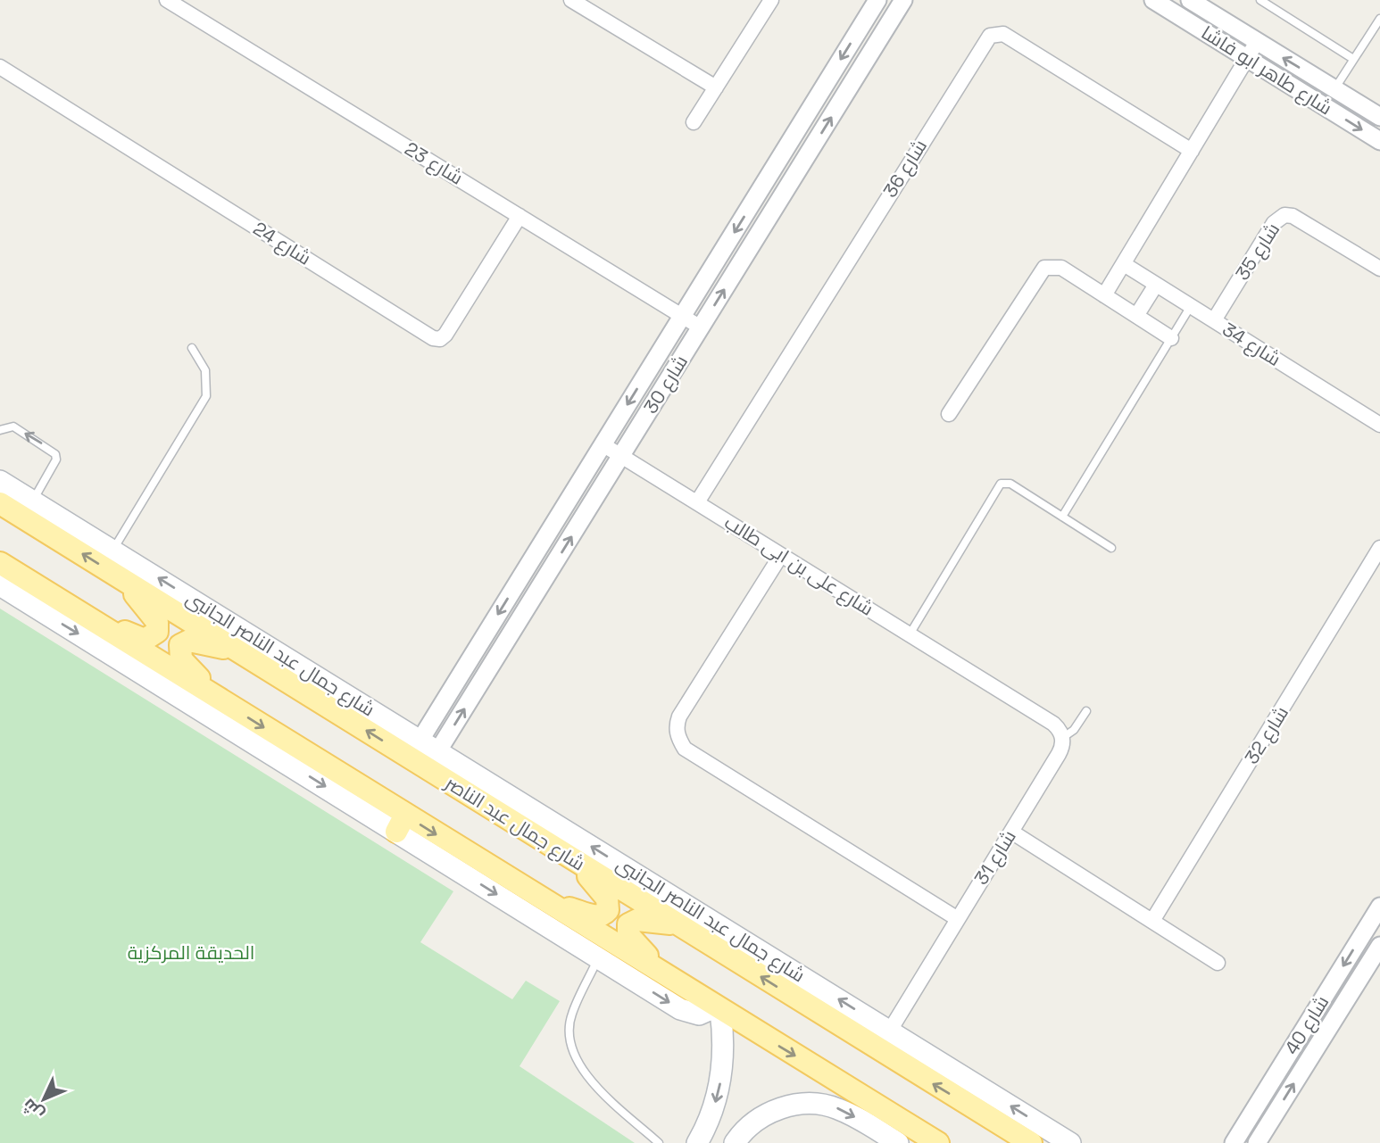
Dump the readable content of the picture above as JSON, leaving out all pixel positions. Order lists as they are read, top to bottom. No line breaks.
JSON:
{"streets":{"main road":["شارع جمال عبد الناصر الجانبى","شارع جمال عبد الناصر"],"street":["شارع طاهر ابو فاشا","شارع 23","شارع 36","شارع 24","شارع 35","شارع 34","شارع 30","شارع على بن ابى طالب","شارع 32","شارع 31","شارع 40"]},"crossings":[["شارع 23","شارع 24"],["شارع 23","شارع 30"],["شارع 36","شارع على بن ابى طالب"],["شارع 35","شارع 34"],["شارع 30","شارع على بن ابى طالب"],["شارع 30","شارع جمال عبد الناصر الجانبى"],["شارع 30","شارع جمال عبد الناصر"],["شارع على بن ابى طالب","شارع 31"],["شارع جمال عبد الناصر الجانبى","شارع جمال عبد الناصر"],["شارع جمال عبد الناصر الجانبى","شارع 31"],["شارع جمال عبد الناصر","شارع 31"]],"parks":["الحديقة المركزية"],"north":"bottom left"}
